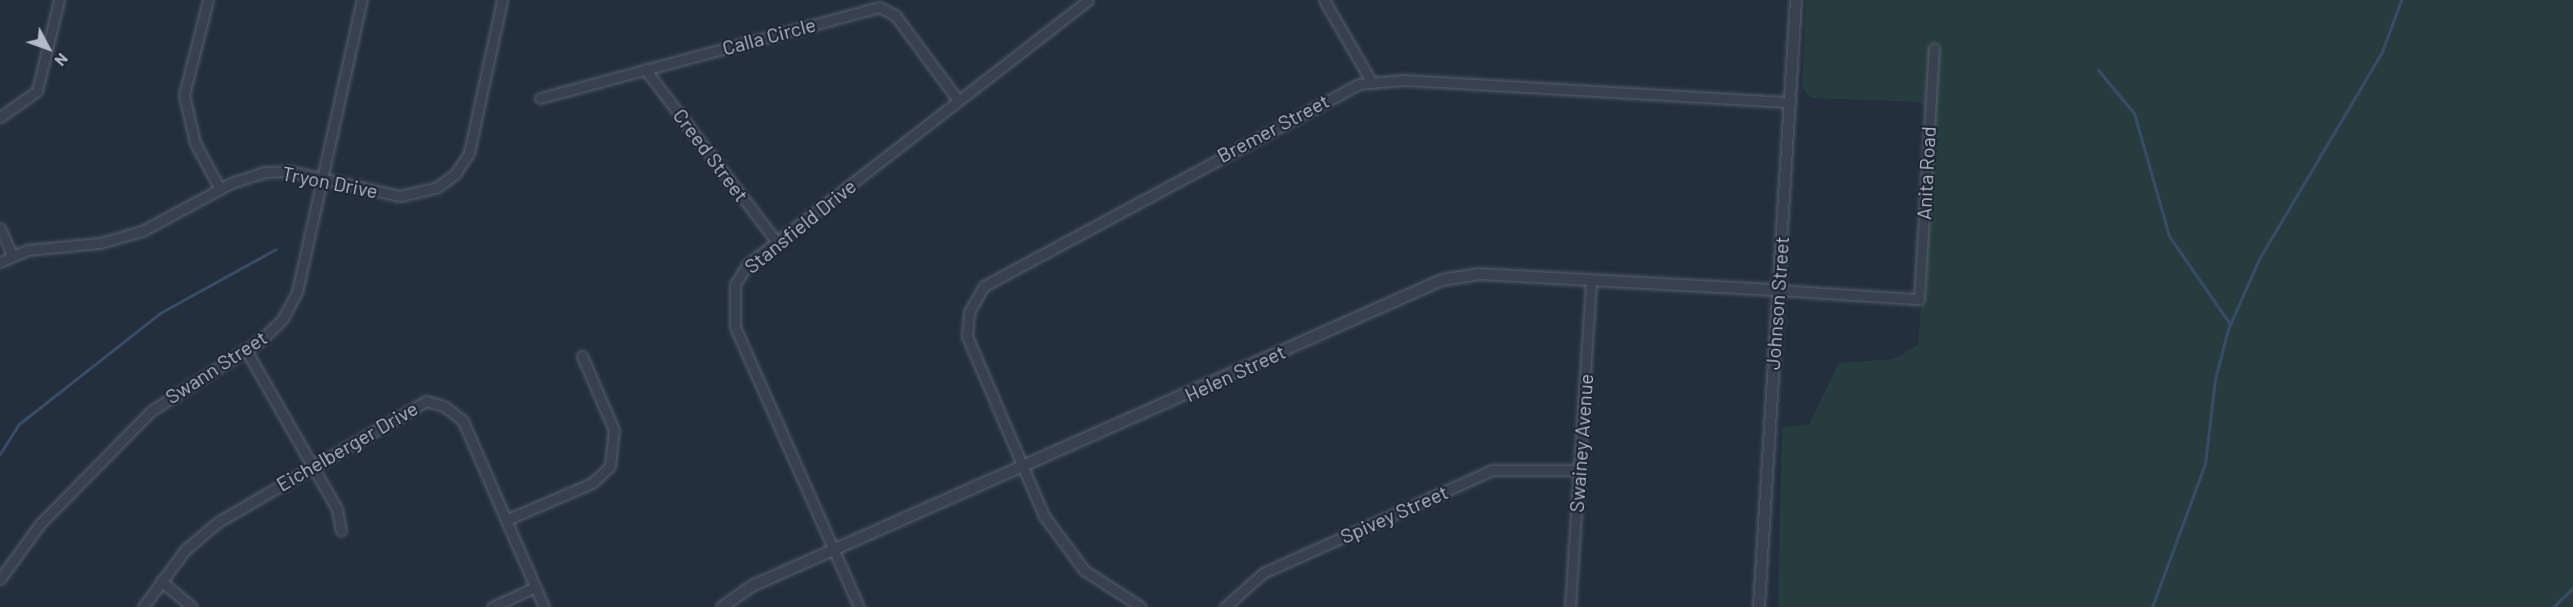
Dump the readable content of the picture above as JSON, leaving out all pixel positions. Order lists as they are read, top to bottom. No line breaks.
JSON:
{"streets":{"street":["Calla Circle","Bremer Street","Creed Street","Anita Road","Tryon Drive","Stansfield Drive","Johnson Street","Swann Street","Helen Street","Swainey Avenue","Eichelberger Drive","Spivey Street"]},"crossings":[["Calla Circle","Creed Street"],["Calla Circle","Stansfield Drive"],["Bremer Street","Johnson Street"],["Bremer Street","Helen Street"],["Creed Street","Stansfield Drive"],["Anita Road","Johnson Street"],["Anita Road","Helen Street"],["Tryon Drive","Swann Street"],["Stansfield Drive","Helen Street"],["Johnson Street","Helen Street"],["Helen Street","Swainey Avenue"],["Swainey Avenue","Spivey Street"]],"north":"bottom right"}
